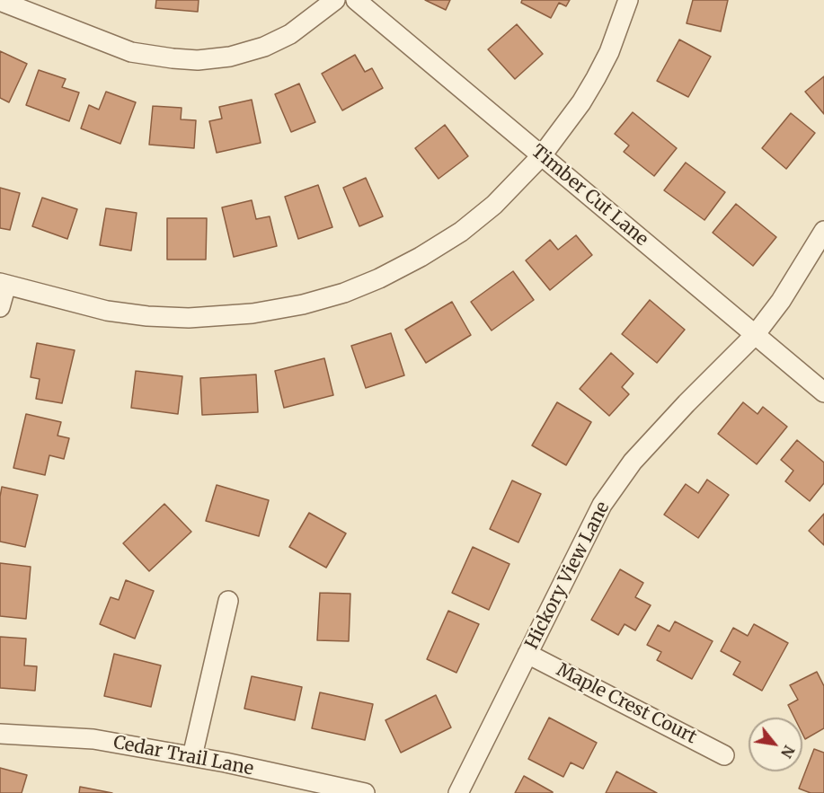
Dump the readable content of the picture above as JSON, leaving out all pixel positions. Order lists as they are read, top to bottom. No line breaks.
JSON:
{"streets":{"street":["Timber Cut Lane","Hickory View Lane","Maple Crest Court","Cedar Trail Lane"]},"crossings":[["Timber Cut Lane","Hickory View Lane"],["Hickory View Lane","Maple Crest Court"]],"north":"bottom right"}
